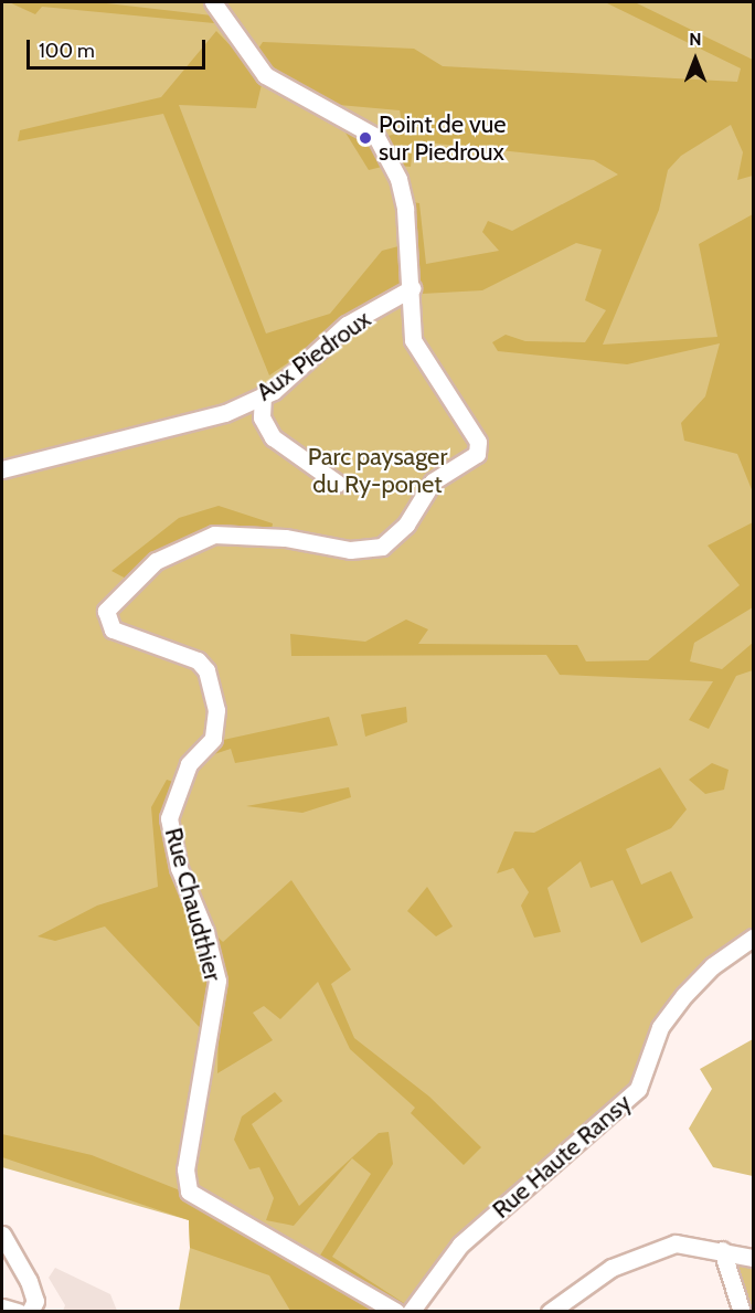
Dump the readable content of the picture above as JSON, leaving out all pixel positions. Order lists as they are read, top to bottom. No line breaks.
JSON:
{"streets":{"street":["Aux Piedroux","Rue Chaudthier","Rue Haute Ransy"]},"crossings":[["Aux Piedroux","Rue Chaudthier"]],"parks":["Parc paysager du Ry-ponet"],"places":["Point de vue sur Piedroux"],"scale_bar":"100 m","north":"top"}
